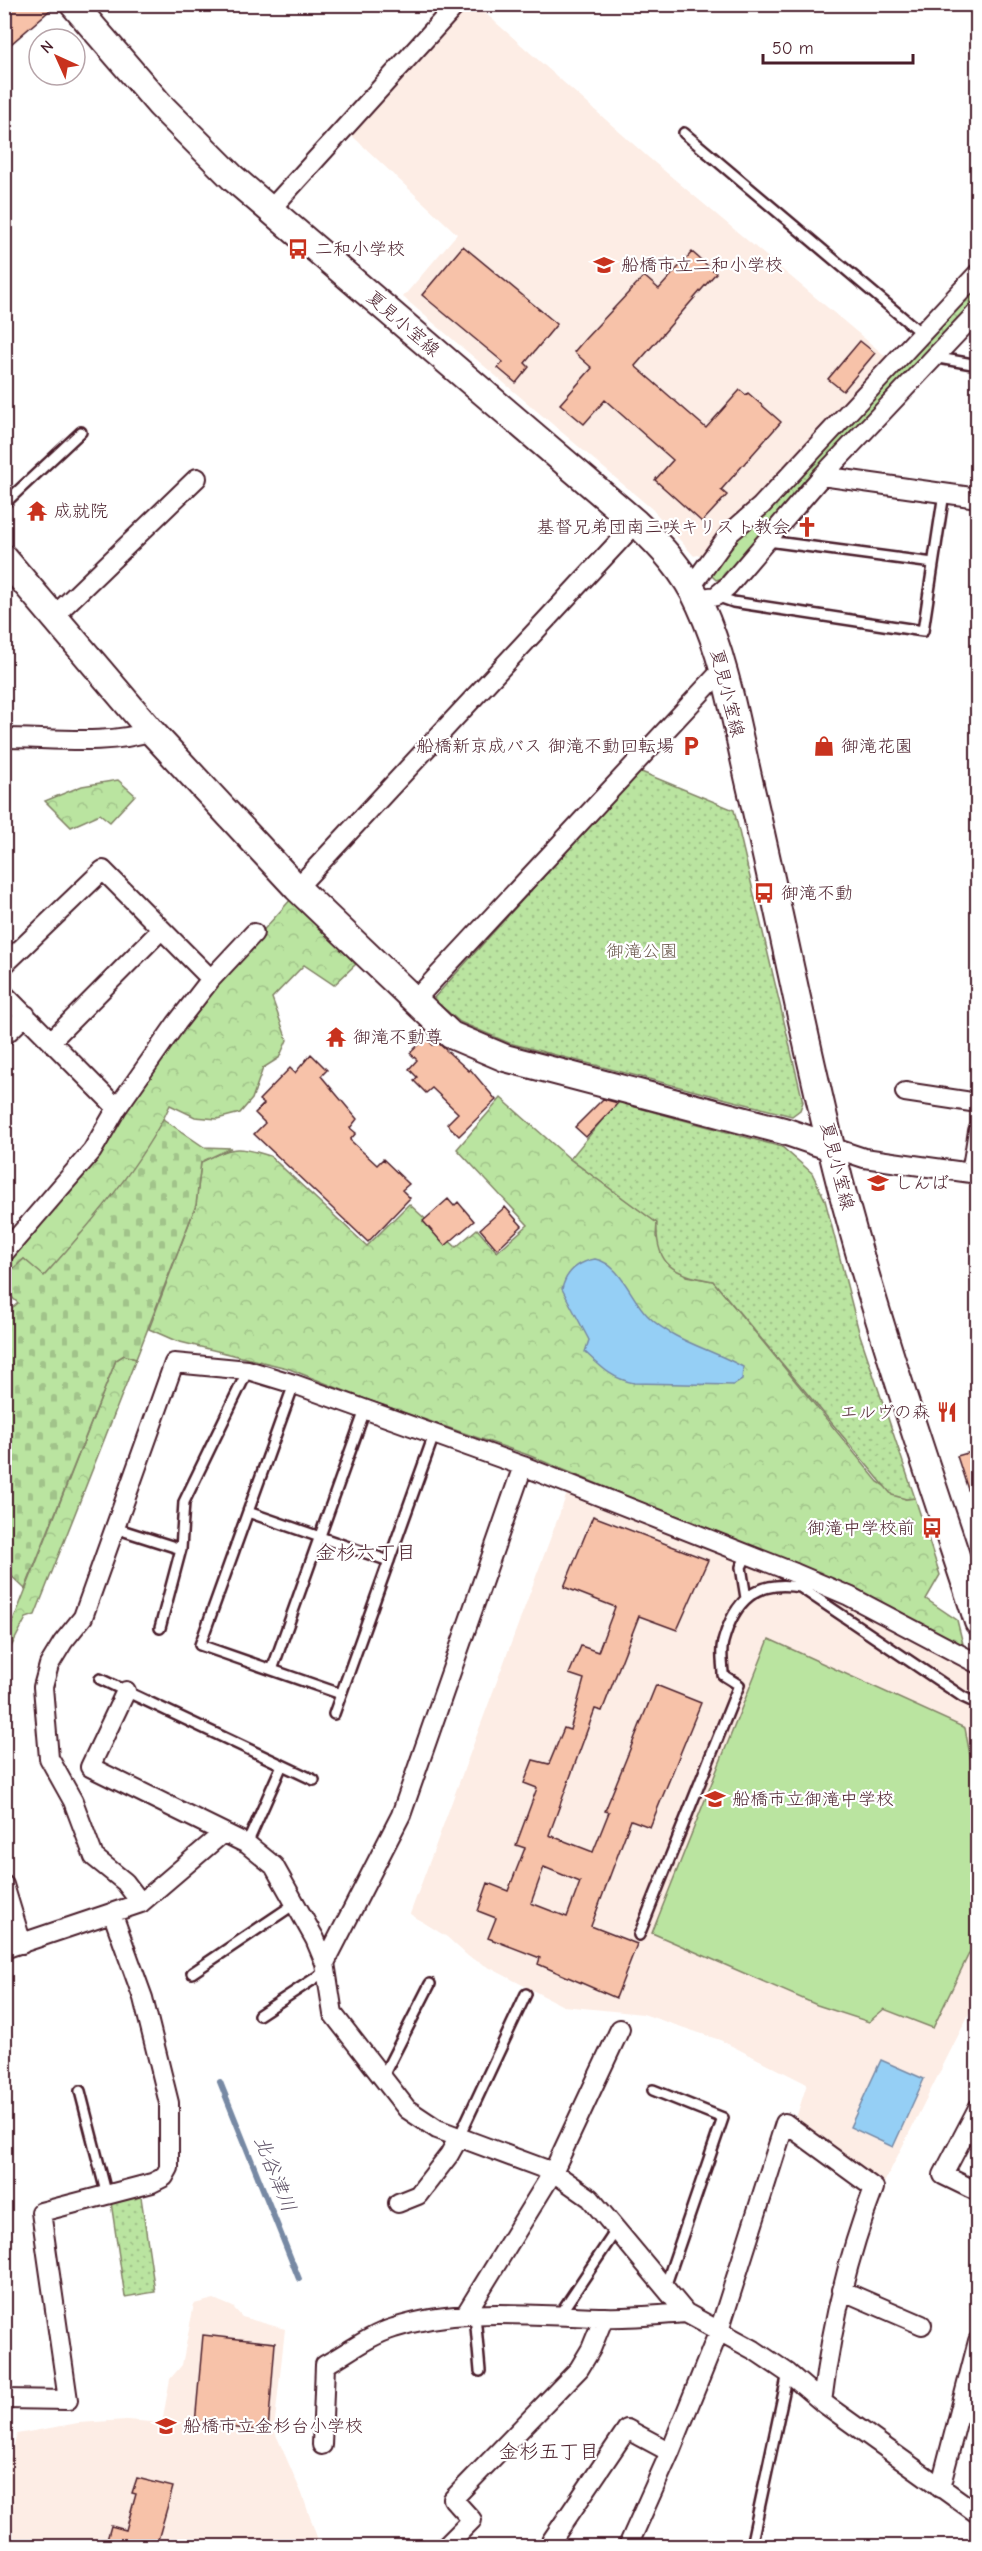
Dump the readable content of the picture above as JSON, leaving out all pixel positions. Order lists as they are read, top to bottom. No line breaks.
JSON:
{"streets":{"main road":["夏見小室線"]},"districts":["金杉六丁目","金杉五丁目"],"water":["北谷津川"],"parks":["御滝公園"],"places":{"bus stop":["二和小学校","御滝不動","御滝中学校前"],"school or university":["船橋市立二和小学校","しんば","船橋市立御滝中学校","船橋市立金杉台小学校"],"temple":["成就院","御滝不動尊"],"church":["基督兄弟団南三咲キリスト教会"],"parking":["船橋新京成バス 御滝不動回転場"],"shop":["御滝花園"],"restaurant":["エルヴの森"]},"scale_bar":"50 m","north":"top left"}
